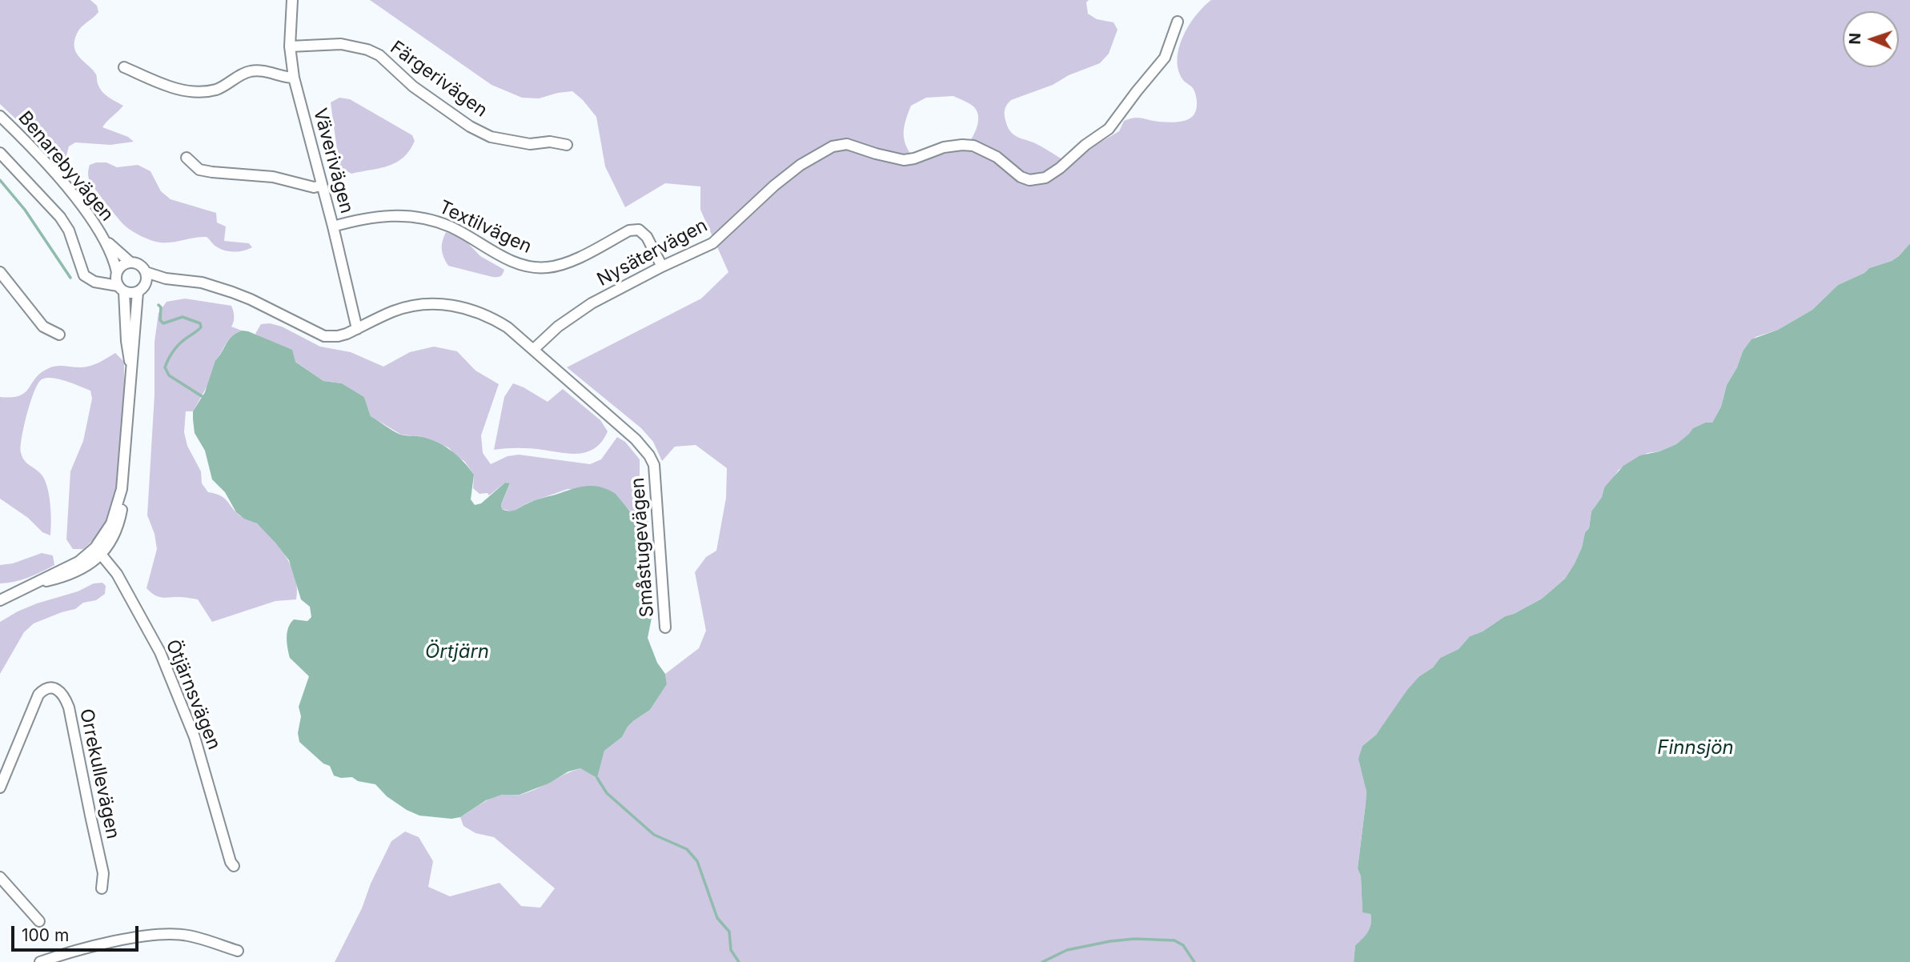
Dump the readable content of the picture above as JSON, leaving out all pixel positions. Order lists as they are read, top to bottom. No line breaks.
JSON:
{"streets":{"street":["Färgerivägen","Väverivägen","Benarebyvägen","Textilvägen","Nysätervägen","Småstugevägen","Ötjärnsvägen","Orrekullevägen"]},"crossings":[["Färgerivägen","Väverivägen"],["Väverivägen","Textilvägen"],["Textilvägen","Nysätervägen"],["Nysätervägen","Småstugevägen"]],"water":["Örtjärn","Finnsjön"],"scale_bar":"100 m","north":"left"}
